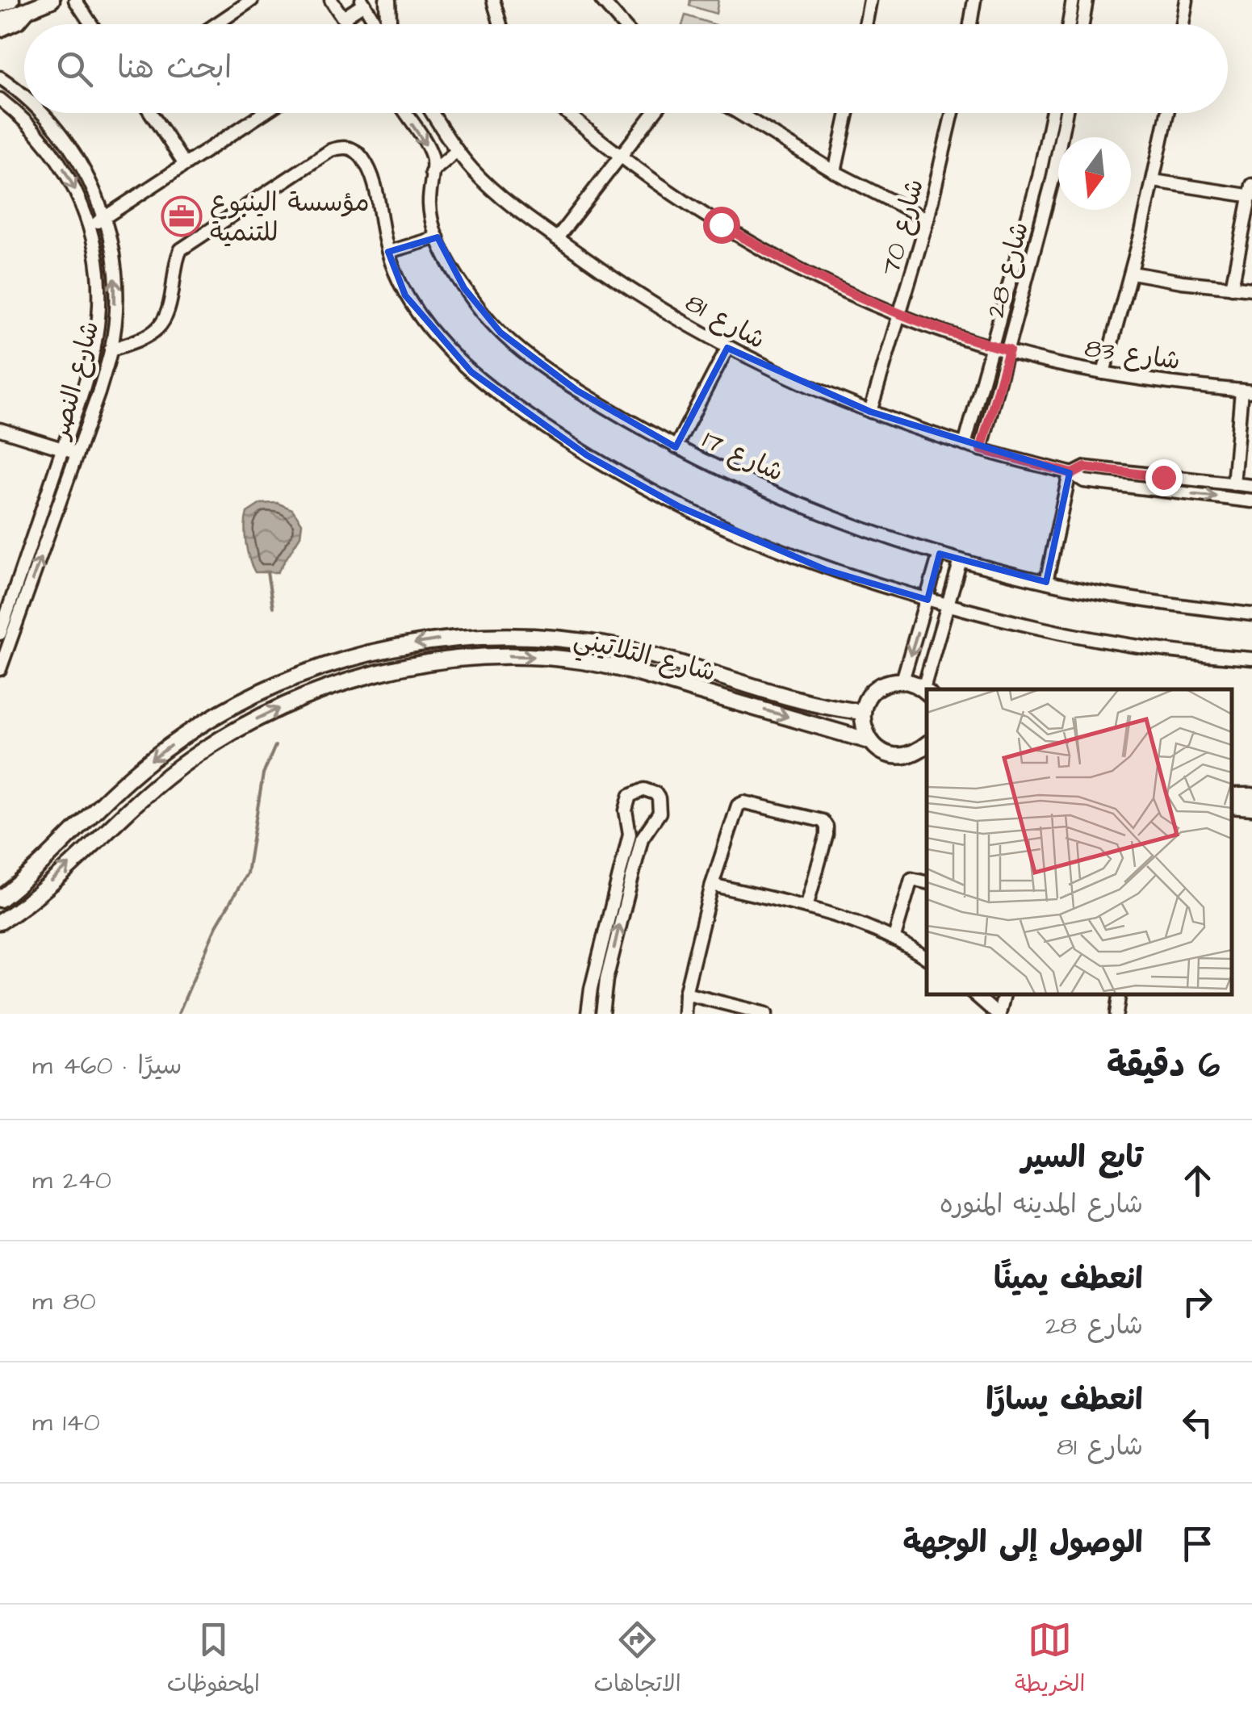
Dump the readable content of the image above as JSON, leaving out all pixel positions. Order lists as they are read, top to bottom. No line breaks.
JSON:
{"streets":{"main road":["شارع التلاتيني"],"street":["شارع 70","شارع 28","شارع 81","شارع 83","شارع النصر","شارع 17"]},"crossings":[["شارع 70","شارع 81"],["شارع 70","شارع 83"],["شارع 28","شارع 81"],["شارع 28","شارع 83"]],"places":{"office":["مؤسسة الينبوع للتنمية"]},"north":"bottom","page":{"search":"ابحث هنا","heading":["6 دقيقة","سيرًا · 460 m"],"list":[["تابع السير","شارع المدينه المنوره","240 m"],["انعطف يمينًا","شارع 28","80 m"],["انعطف يسارًا","شارع 81","140 m"],"الوصول إلى الوجهة"],"nav":["الخريطة","الاتجاهات","المحفوظات"]}}
